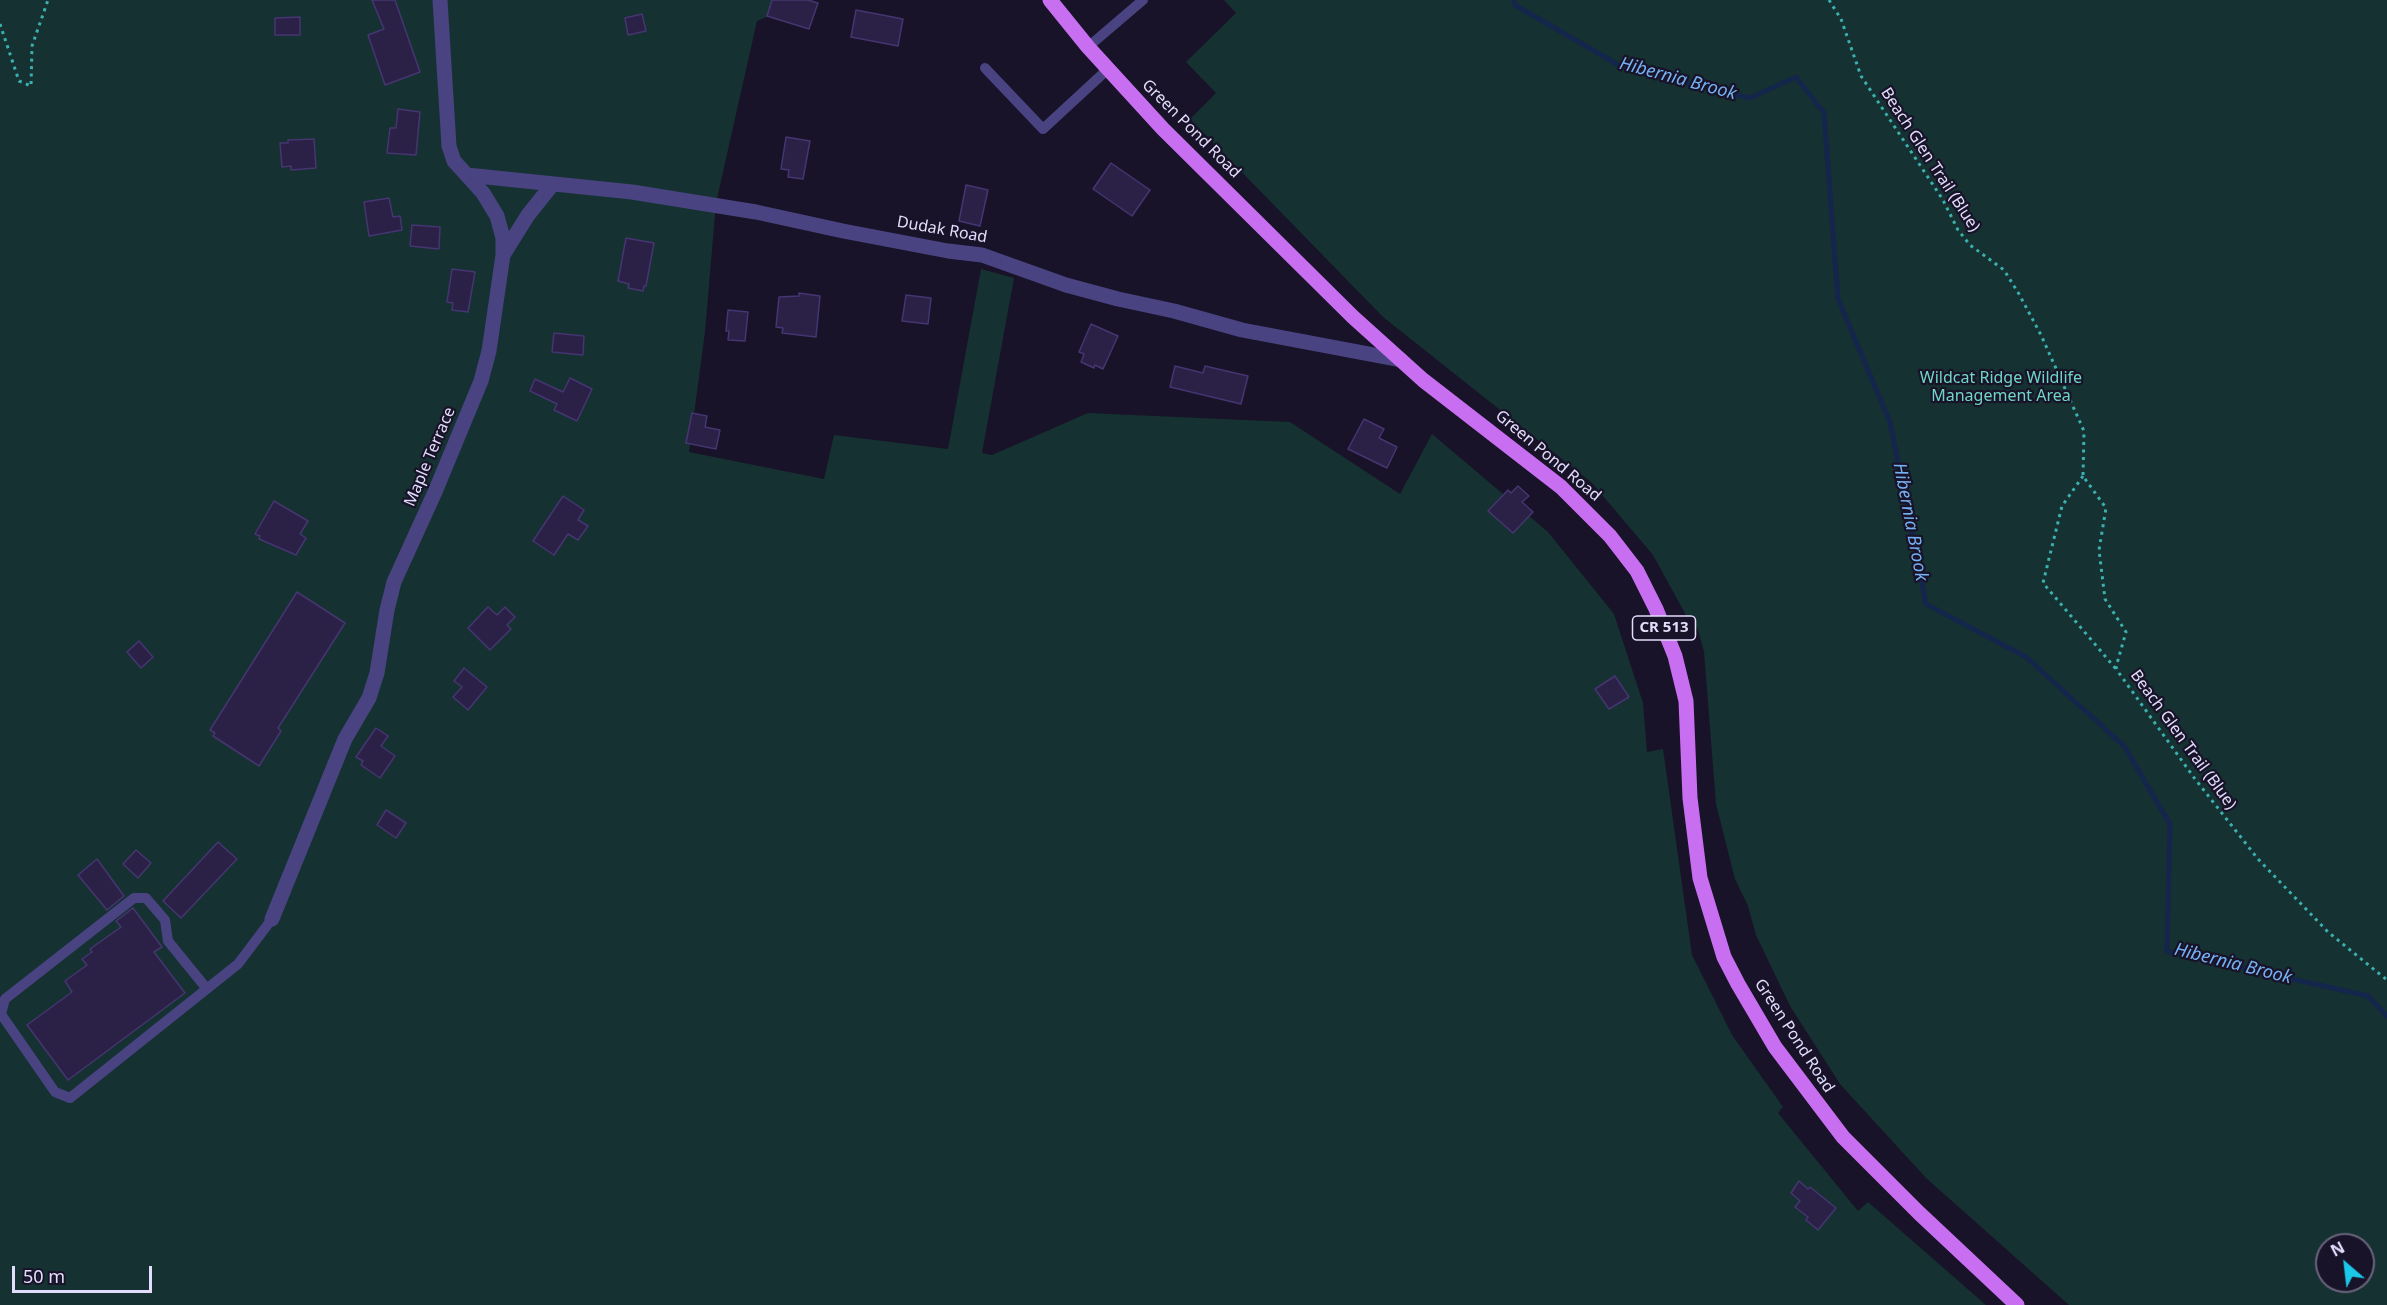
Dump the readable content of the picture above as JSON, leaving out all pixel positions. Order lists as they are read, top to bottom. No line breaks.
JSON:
{"streets":{"main road":["Green Pond Road","CR 513"],"street":["Dudak Road","Maple Terrace"],"path":["Beach Glen Trail (Blue)"]},"crossings":[["Green Pond Road","Dudak Road"],["Dudak Road","Maple Terrace"]],"water":["Hibernia Brook"],"parks":["Wildcat Ridge Wildlife Management Area"],"scale_bar":"50 m","north":"top left"}
